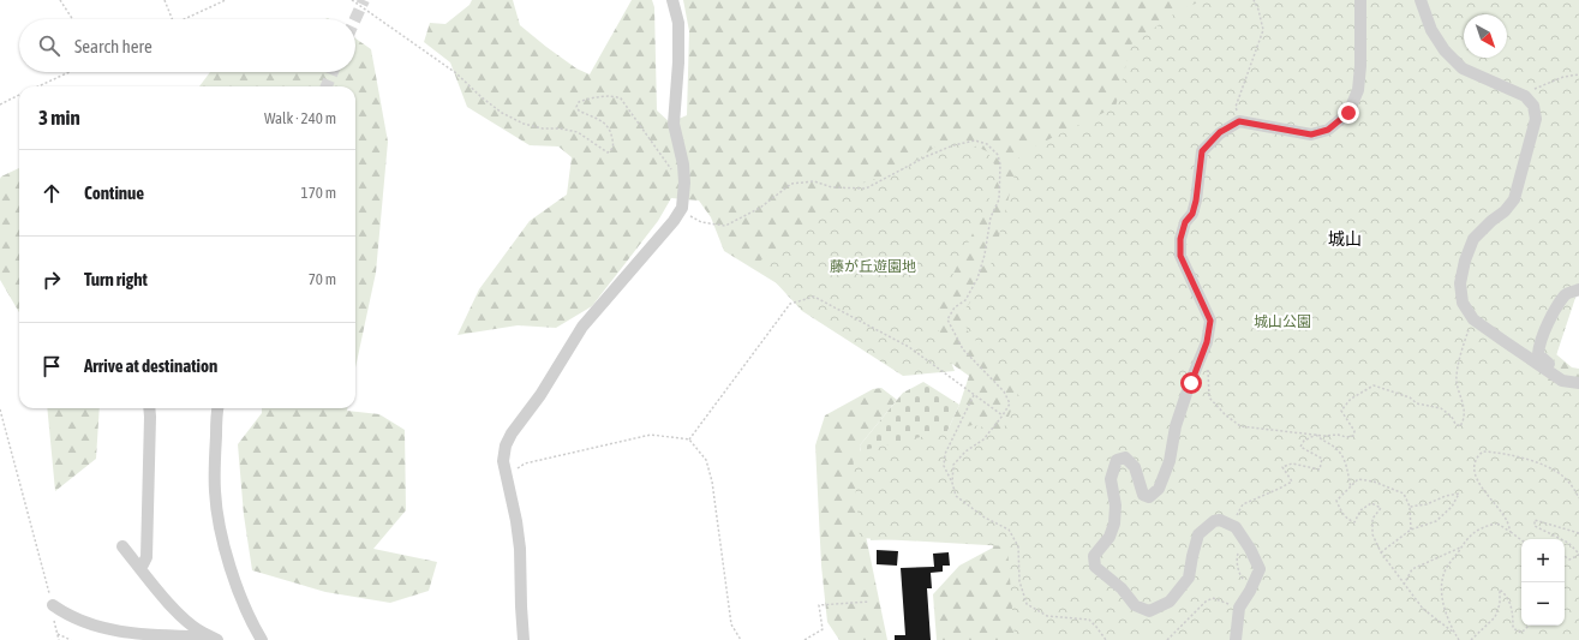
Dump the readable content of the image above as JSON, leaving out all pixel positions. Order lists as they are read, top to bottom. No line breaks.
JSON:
{"districts":["城山"],"parks":["藤が丘遊園地","城山公園"],"north":"bottom right","page":{"search":"Search here","heading":["3 min","Walk · 240 m"],"list":[["Continue","170 m"],["Turn right","70 m"],"Arrive at destination"],"map_buttons":["+","−"]}}
